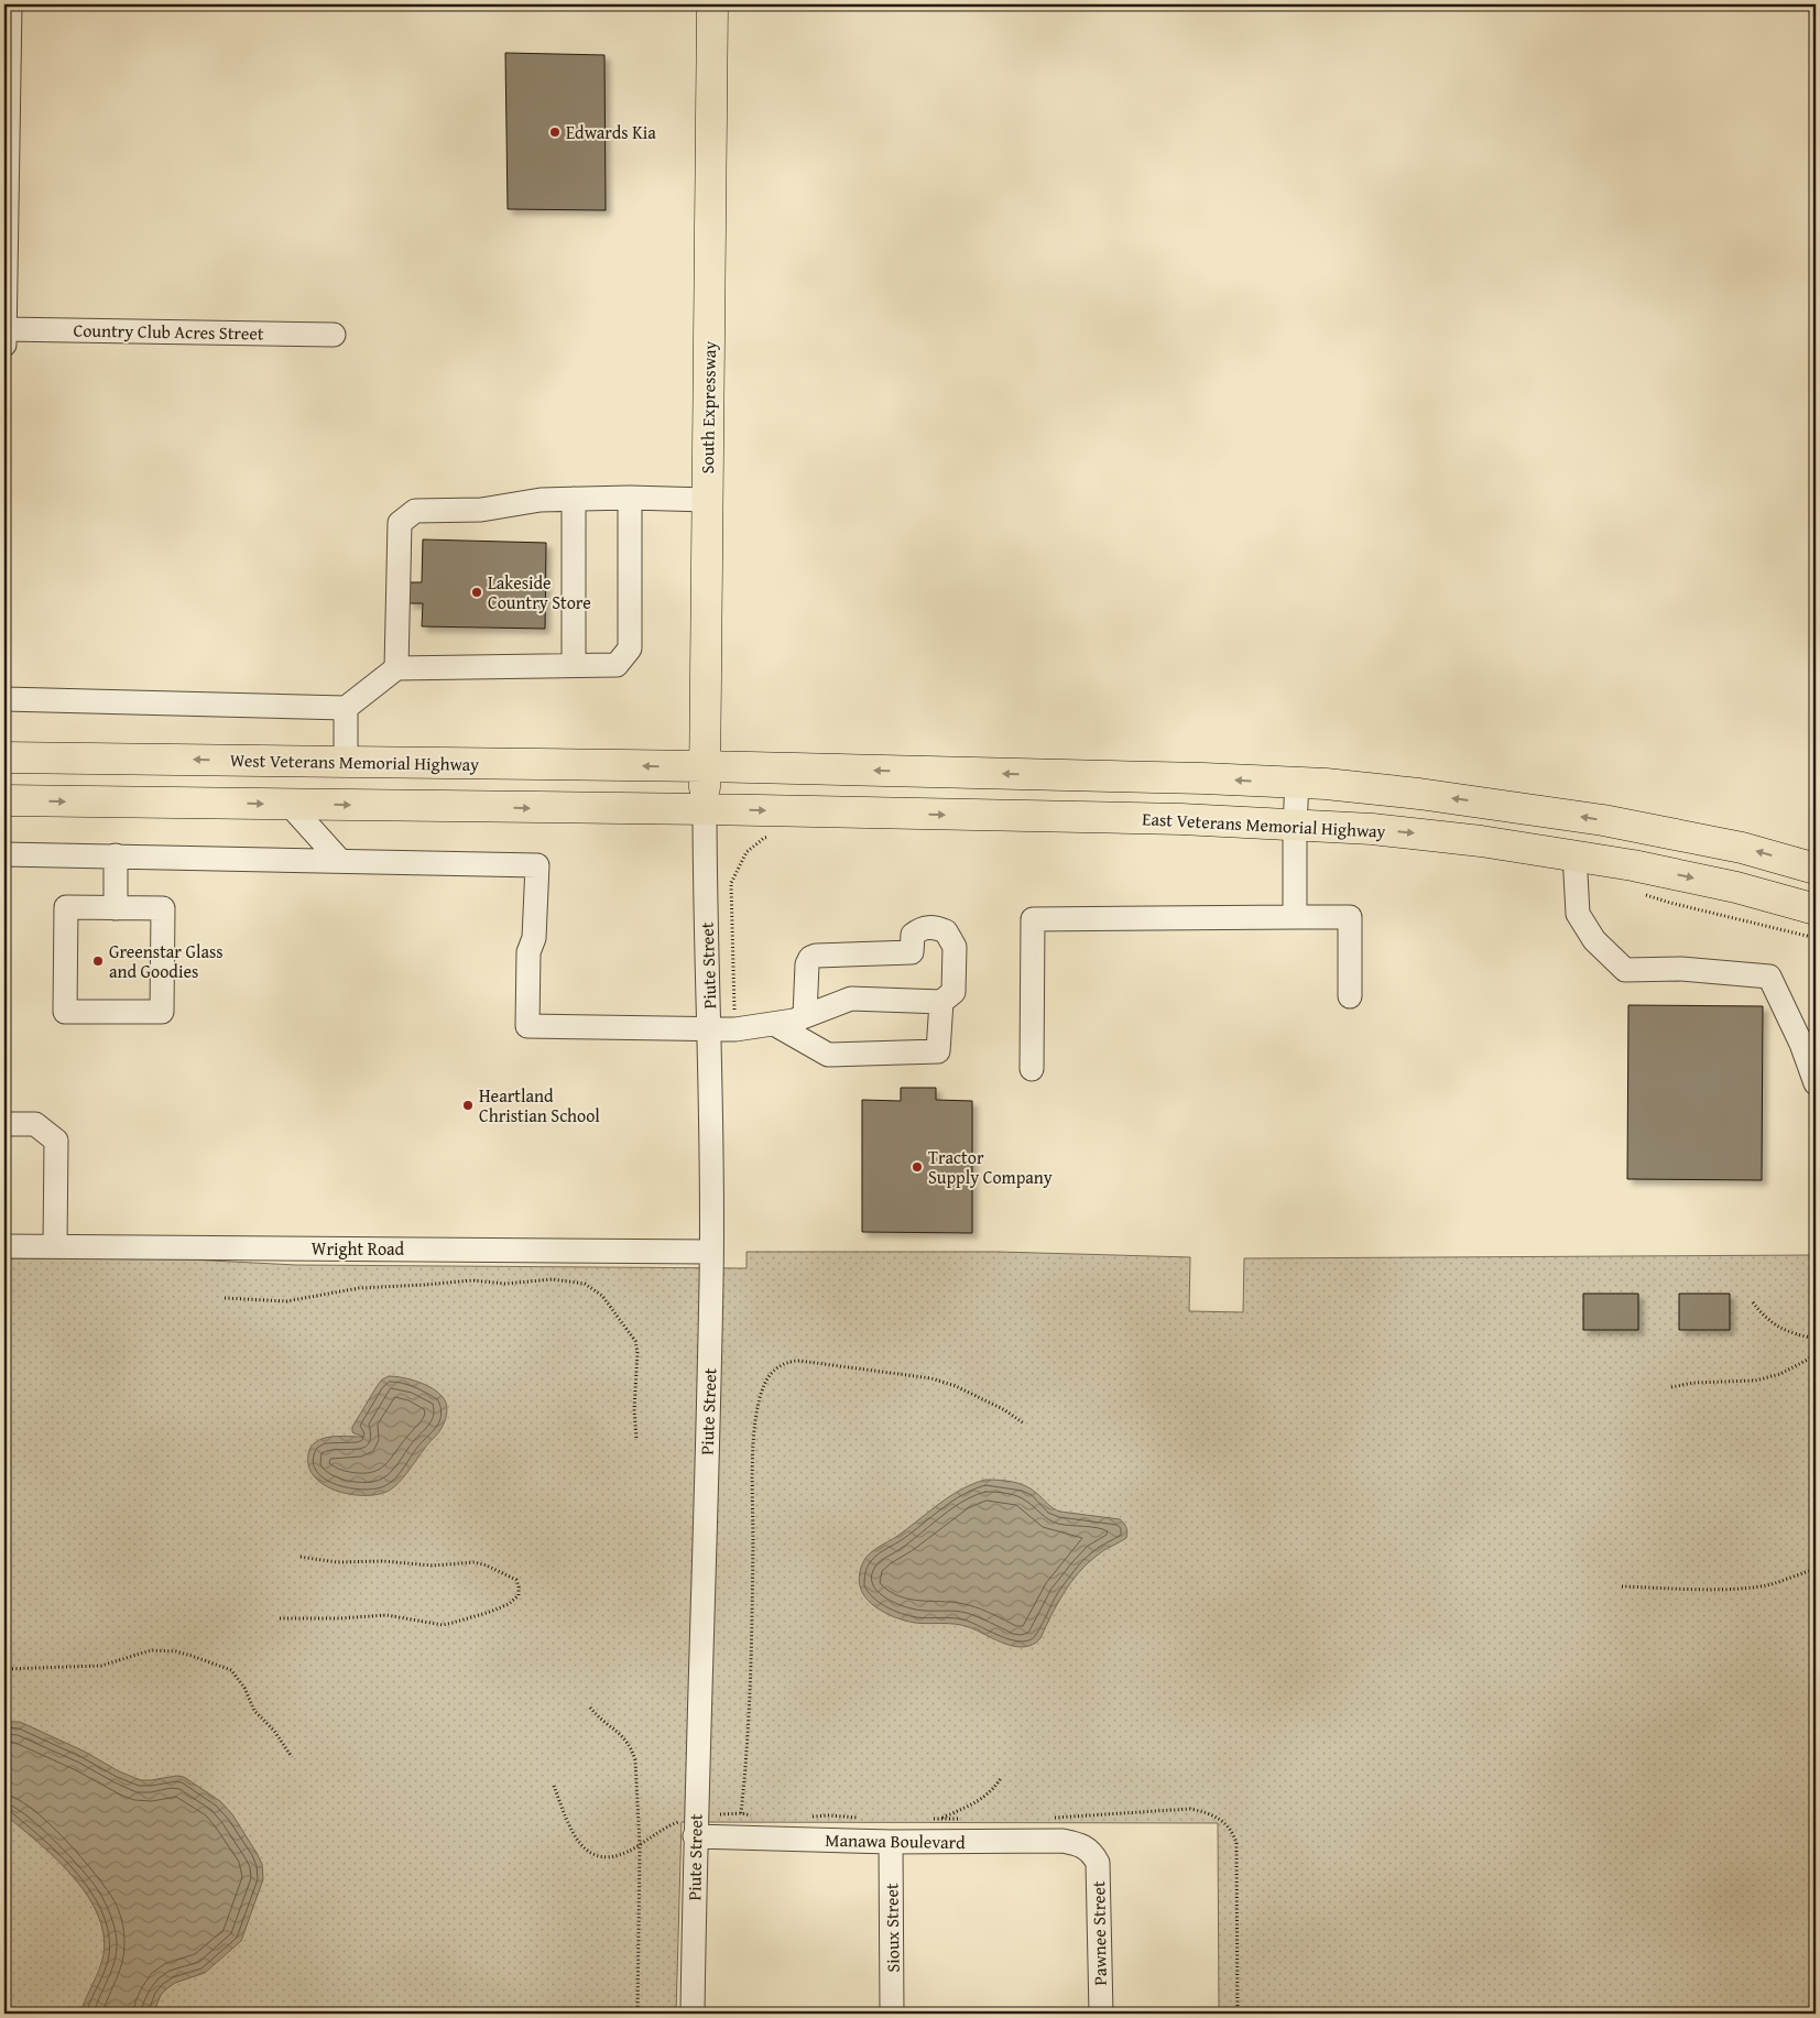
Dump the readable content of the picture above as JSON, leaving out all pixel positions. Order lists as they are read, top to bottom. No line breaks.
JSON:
{"streets":{"main road":["South Expressway","West Veterans Memorial Highway","East Veterans Memorial Highway"],"street":["Country Club Acres Street","Piute Street","Wright Road","Manawa Boulevard","Sioux Street","Pawnee Street"]},"crossings":[["South Expressway","West Veterans Memorial Highway"],["South Expressway","East Veterans Memorial Highway"],["South Expressway","Piute Street"],["East Veterans Memorial Highway","Piute Street"],["Piute Street","Wright Road"],["Piute Street","Manawa Boulevard"],["Manawa Boulevard","Sioux Street"],["Manawa Boulevard","Pawnee Street"]],"places":["Edwards Kia","Lakeside Country Store","Greenstar Glass and Goodies","Heartland Christian School","Tractor Supply Company"]}
